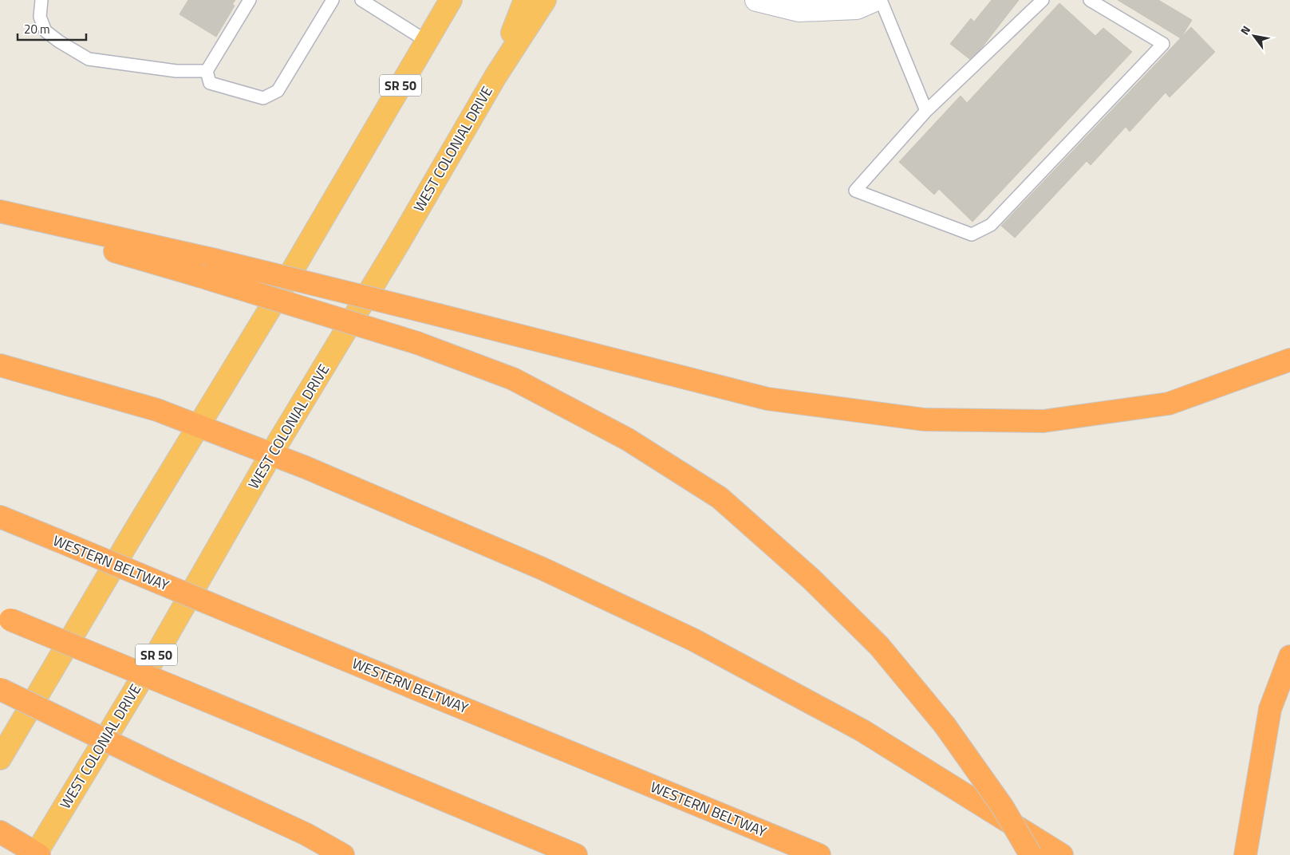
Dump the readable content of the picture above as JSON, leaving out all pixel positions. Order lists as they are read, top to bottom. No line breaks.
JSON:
{"streets":{"highway":["SR 50","WEST COLONIAL DRIVE","WESTERN BELTWAY"]},"scale_bar":"20 m","north":"top left"}
